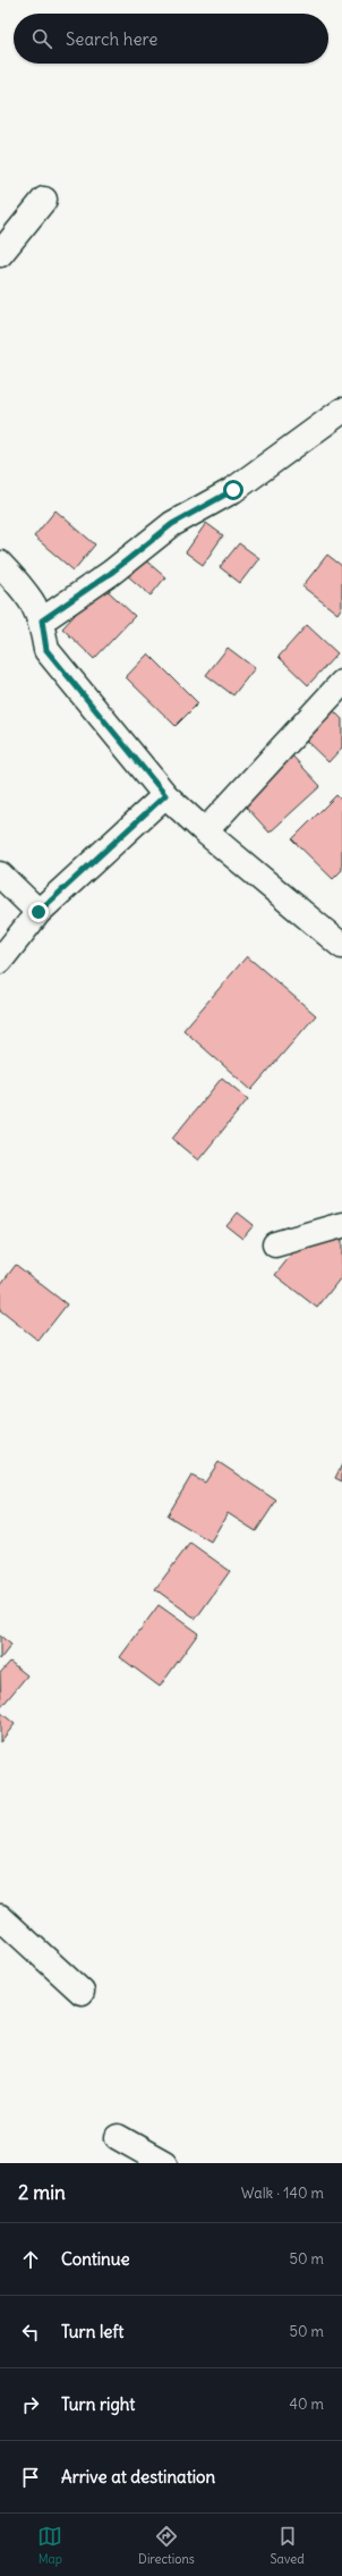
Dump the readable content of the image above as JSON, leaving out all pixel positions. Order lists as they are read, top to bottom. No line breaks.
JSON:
{"page":{"search":"Search here","heading":["2 min","Walk · 140 m"],"list":[["Continue","50 m"],["Turn left","50 m"],["Turn right","40 m"],"Arrive at destination"],"nav":["Map","Directions","Saved"]}}
